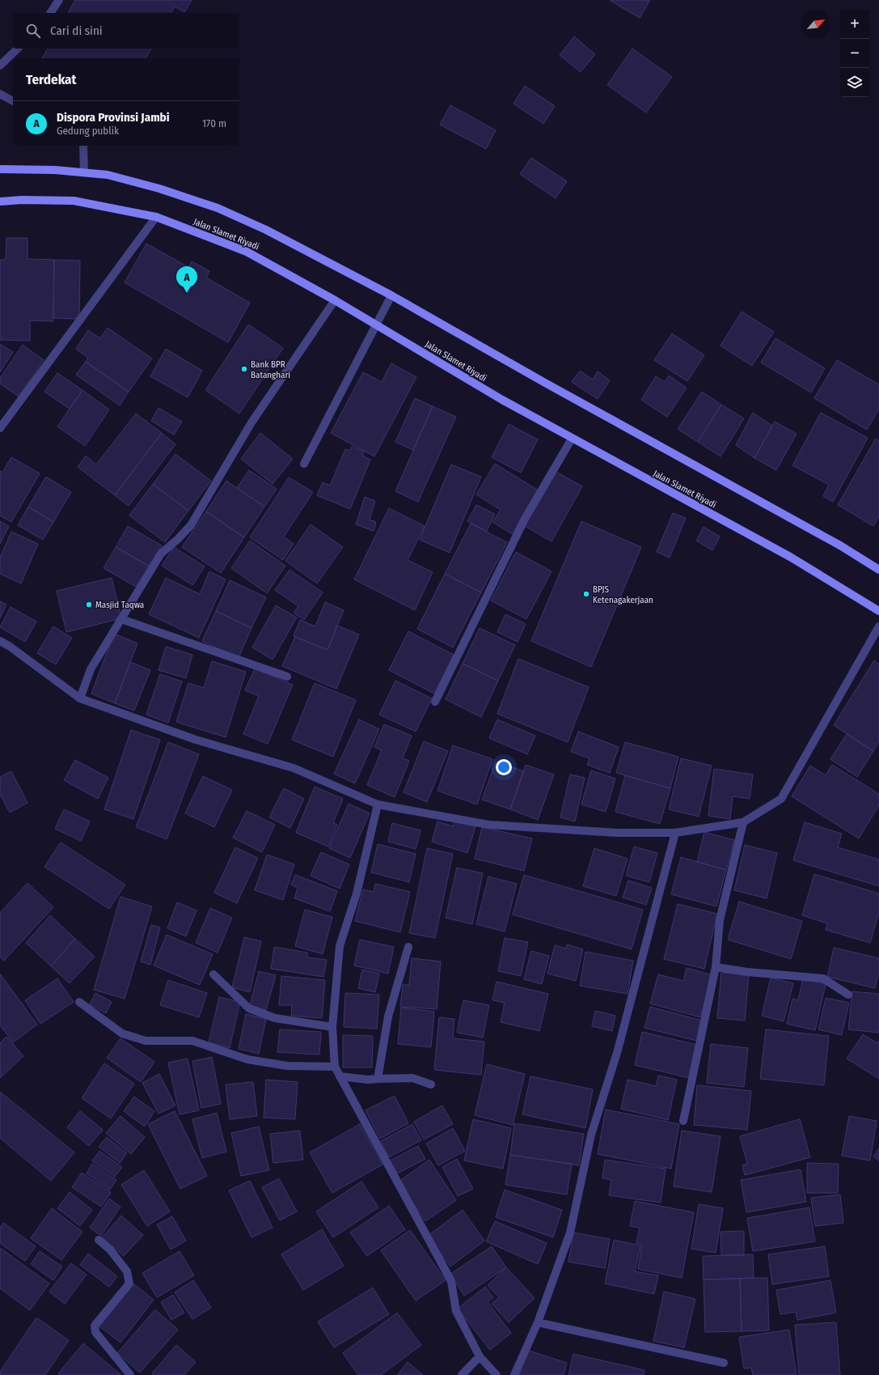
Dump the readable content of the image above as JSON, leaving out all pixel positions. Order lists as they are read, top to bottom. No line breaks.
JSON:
{"streets":{"main road":["Jalan Slamet Riyadi"]},"places":["Bank BPR Batanghari","BPJS Ketenagakerjaan","Masjid Taqwa"],"north":"top right","page":{"map_buttons":["+","−"],"search":"Cari di sini","heading":"Terdekat","list":[{"mark":"A","name":"Dispora Provinsi Jambi","note":"Gedung publik","value":"170 m"}],"pins":"A"}}
